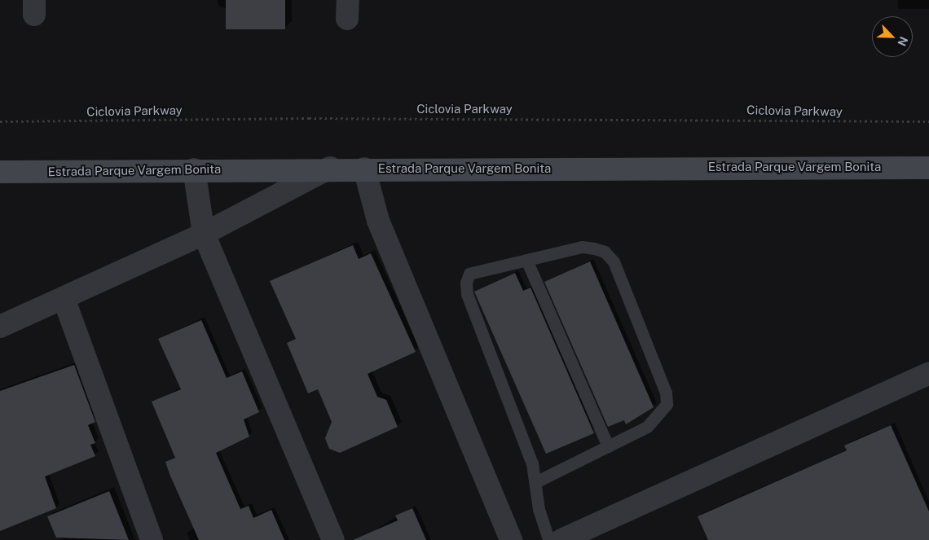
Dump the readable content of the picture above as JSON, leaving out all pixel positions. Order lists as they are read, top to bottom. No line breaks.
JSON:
{"streets":{"main road":["Estrada Parque Vargem Bonita"],"path":["Ciclovia Parkway"]},"north":"bottom right"}
